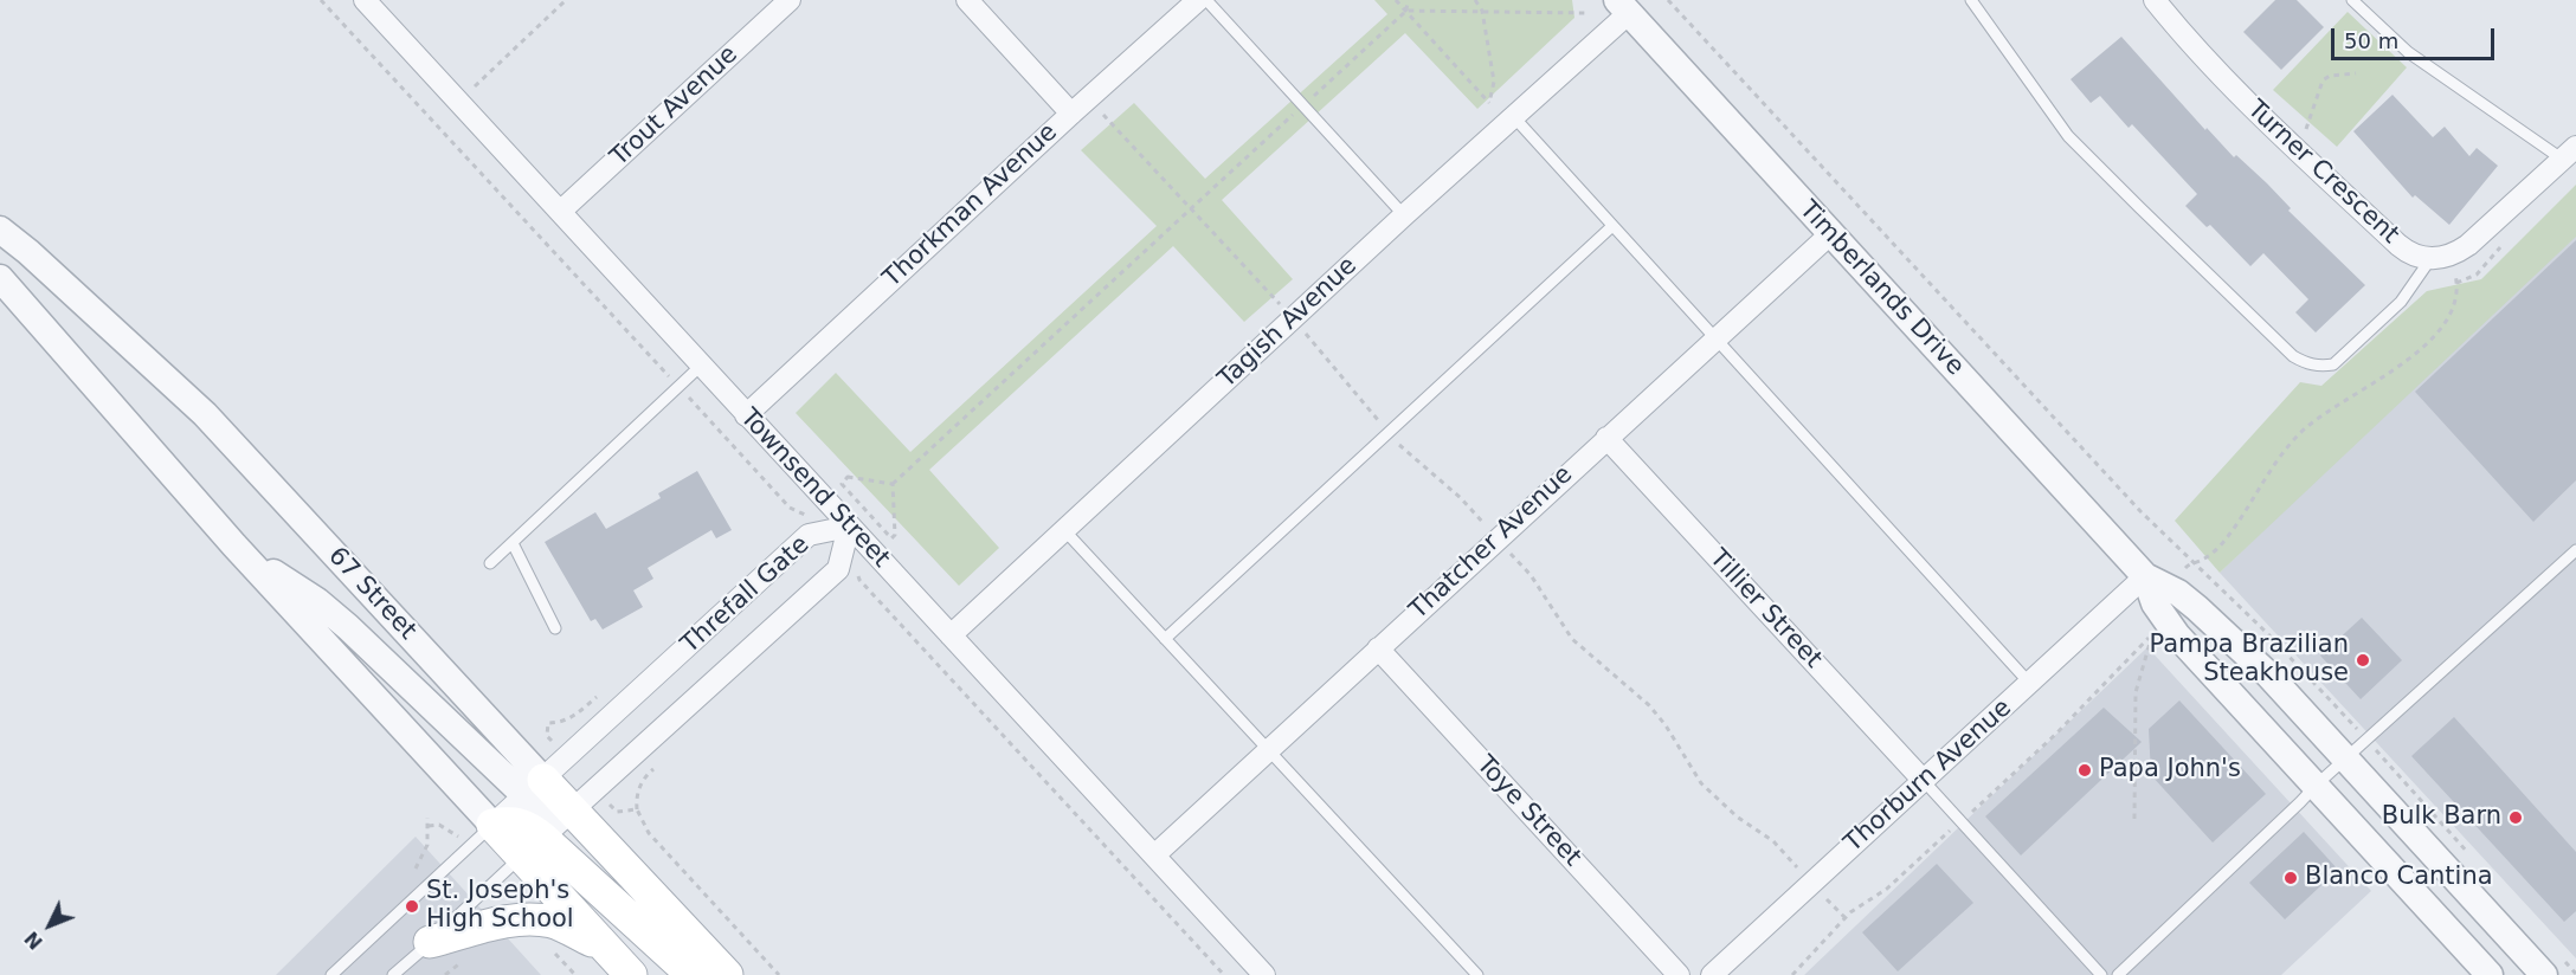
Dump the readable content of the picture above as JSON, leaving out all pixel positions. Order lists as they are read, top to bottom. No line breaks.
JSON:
{"streets":{"main road":["67 Street"],"street":["Trout Avenue","Turner Crescent","Thorkman Avenue","Timberlands Drive","Tagish Avenue","Townsend Street","Thatcher Avenue","Threfall Gate","Tillier Street","Thorburn Avenue","Toye Street"]},"crossings":[["Trout Avenue","Townsend Street"],["Thorkman Avenue","Townsend Street"],["Timberlands Drive","Tagish Avenue"],["Timberlands Drive","Thatcher Avenue"],["Timberlands Drive","Thorburn Avenue"],["Tagish Avenue","Townsend Street"],["Townsend Street","Thatcher Avenue"],["Townsend Street","Threfall Gate"],["Thatcher Avenue","Tillier Street"],["Thatcher Avenue","Toye Street"],["67 Street","Threfall Gate"],["Tillier Street","Thorburn Avenue"]],"places":["Pampa Brazilian Steakhouse","Papa John's","Bulk Barn","Blanco Cantina","St. Joseph's High School"],"scale_bar":"50 m","north":"bottom left"}
